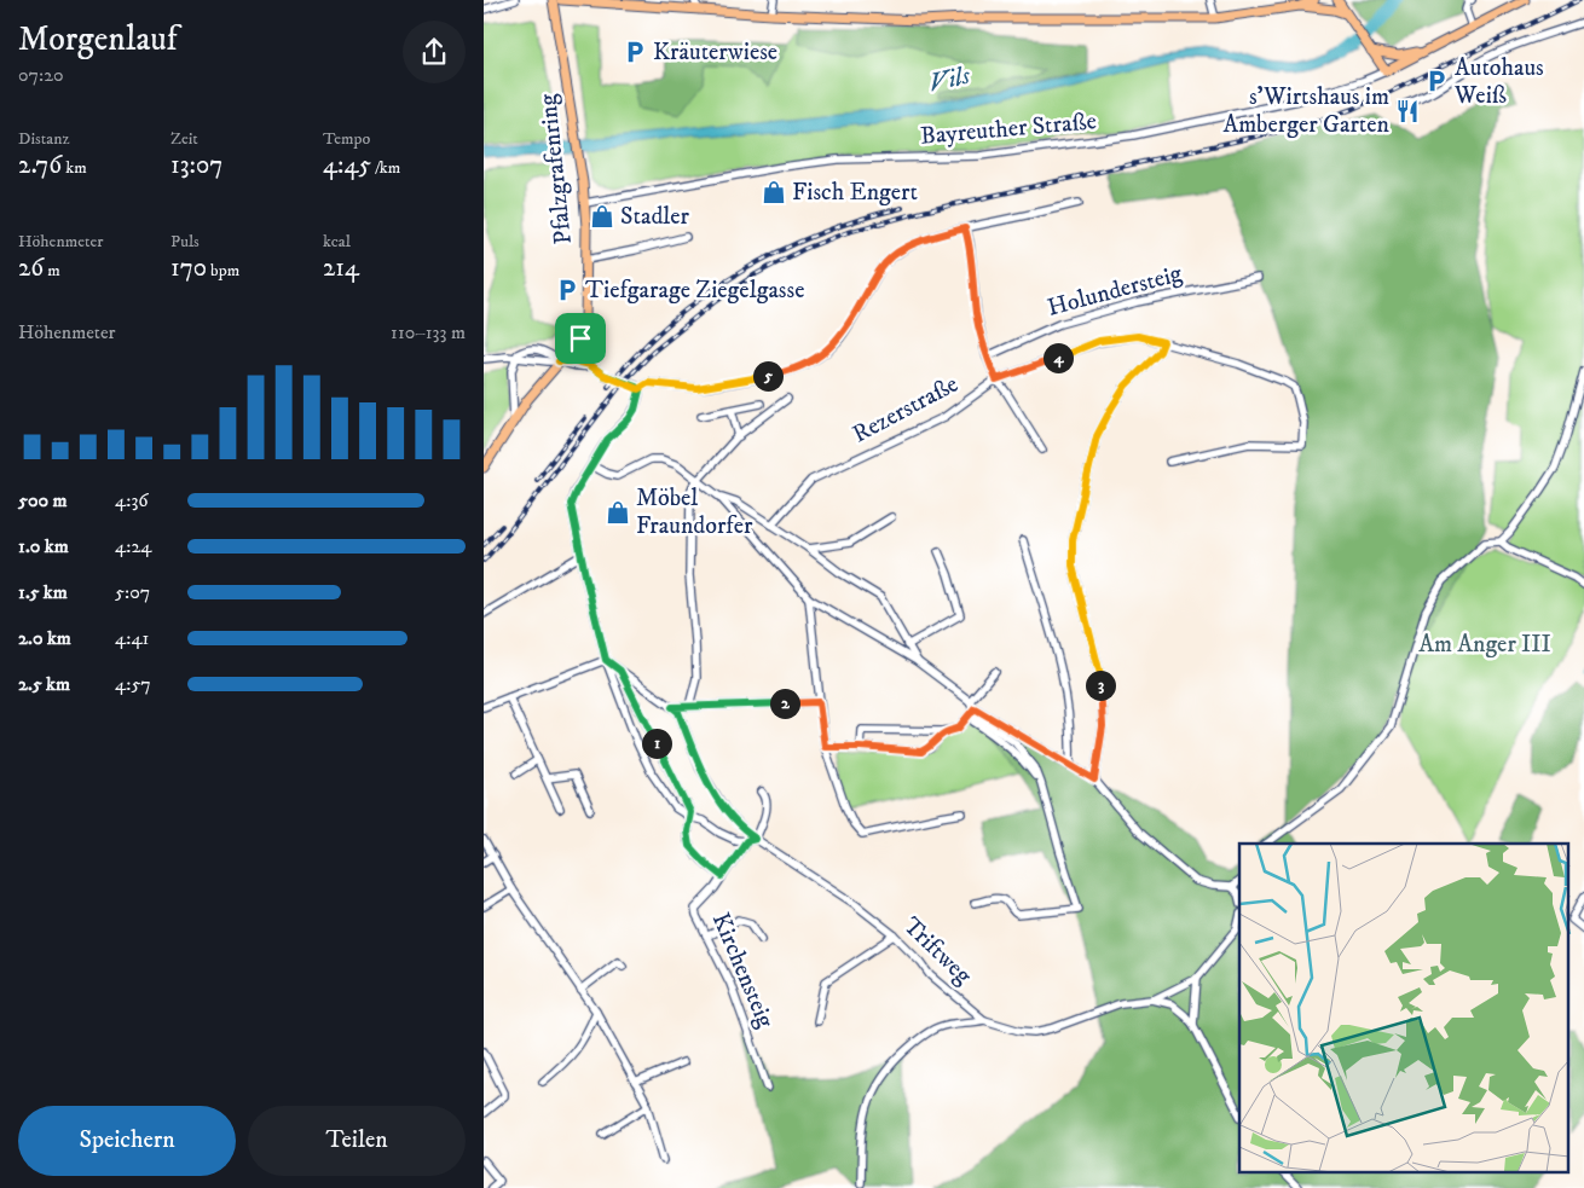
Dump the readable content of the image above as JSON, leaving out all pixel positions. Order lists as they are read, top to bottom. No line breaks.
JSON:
{"streets":{"main road":["Bayreuther Straße","Pfalzgrafenring"],"street":["Holundersteig","Rezerstraße","Triftweg","Kirchensteig"]},"crossings":[["Bayreuther Straße","Pfalzgrafenring"],["Triftweg","Kirchensteig"]],"water":["Vils"],"parks":["Am Anger III"],"places":{"parking":["Kräuterwiese","Autohaus Weiß","Tiefgarage Ziegelgasse"],"restaurant":["s'Wirtshaus im Amberger Garten"],"shop":["Fisch Engert","Stadler","Möbel Fraundorfer"]},"page":{"heading":["Morgenlauf","07:20"],"stats":[["Distanz","2.76 km"],["Zeit","13:07"],["Tempo","4:45 /km"],["Höhenmeter","26 m"],["Puls","170 bpm"],["kcal","214"]],"chart":["Höhenmeter","110–133 m"],"pins":["4","5","3","2","1"],"list":[{"name":"500 m","note":"4:36"},{"name":"1.0 km","note":"4:24"},{"name":"1.5 km","note":"5:07"},{"name":"2.0 km","note":"4:41"},{"name":"2.5 km","note":"4:57"}],"buttons":["Speichern","Teilen"]}}
